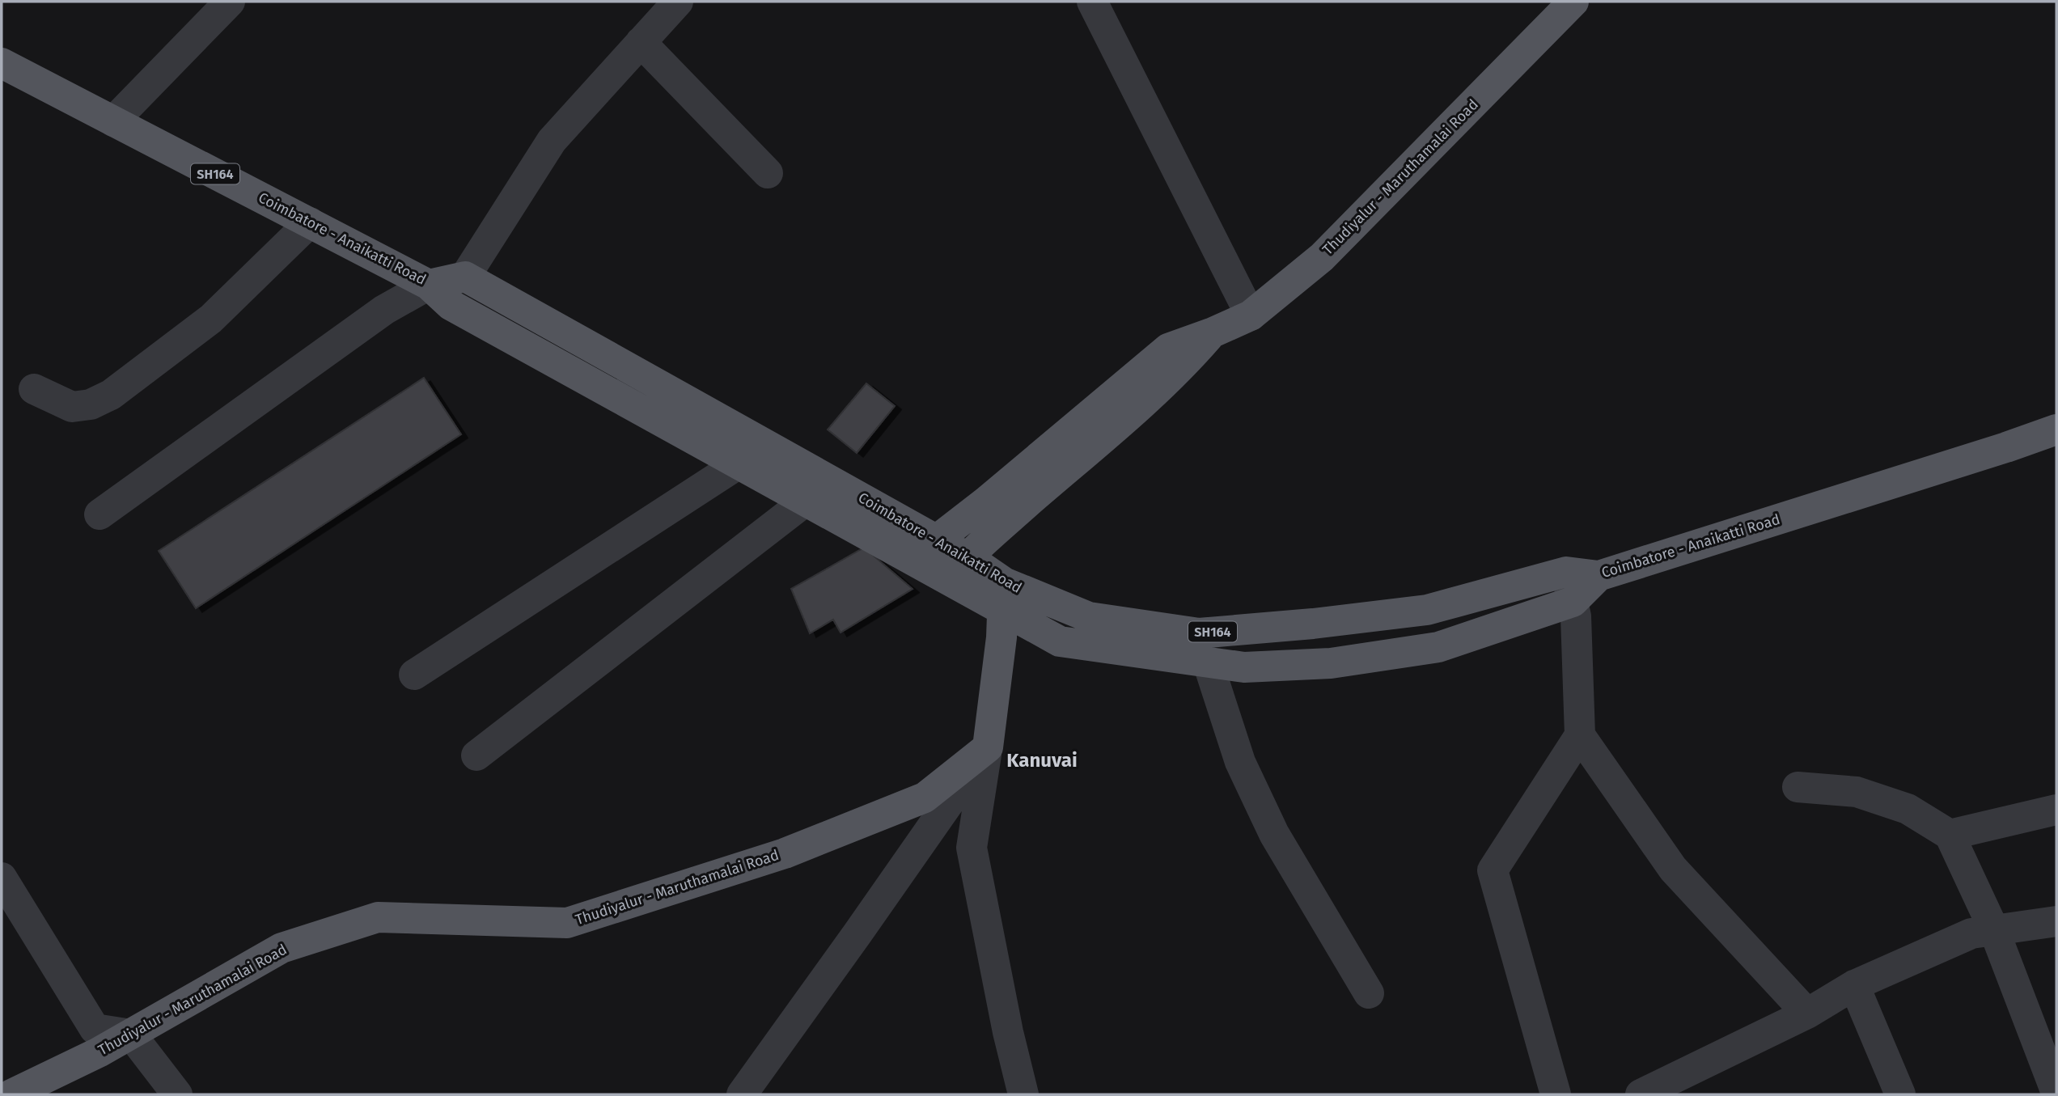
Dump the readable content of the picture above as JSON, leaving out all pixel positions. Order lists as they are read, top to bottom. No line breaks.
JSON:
{"streets":{"main road":["SH164","Thudiyalur - Maruthamalai Road","Coimbatore - Anaikatti Road"]},"crossings":[["Thudiyalur - Maruthamalai Road","Coimbatore - Anaikatti Road"]],"districts":["Kanuvai"]}
